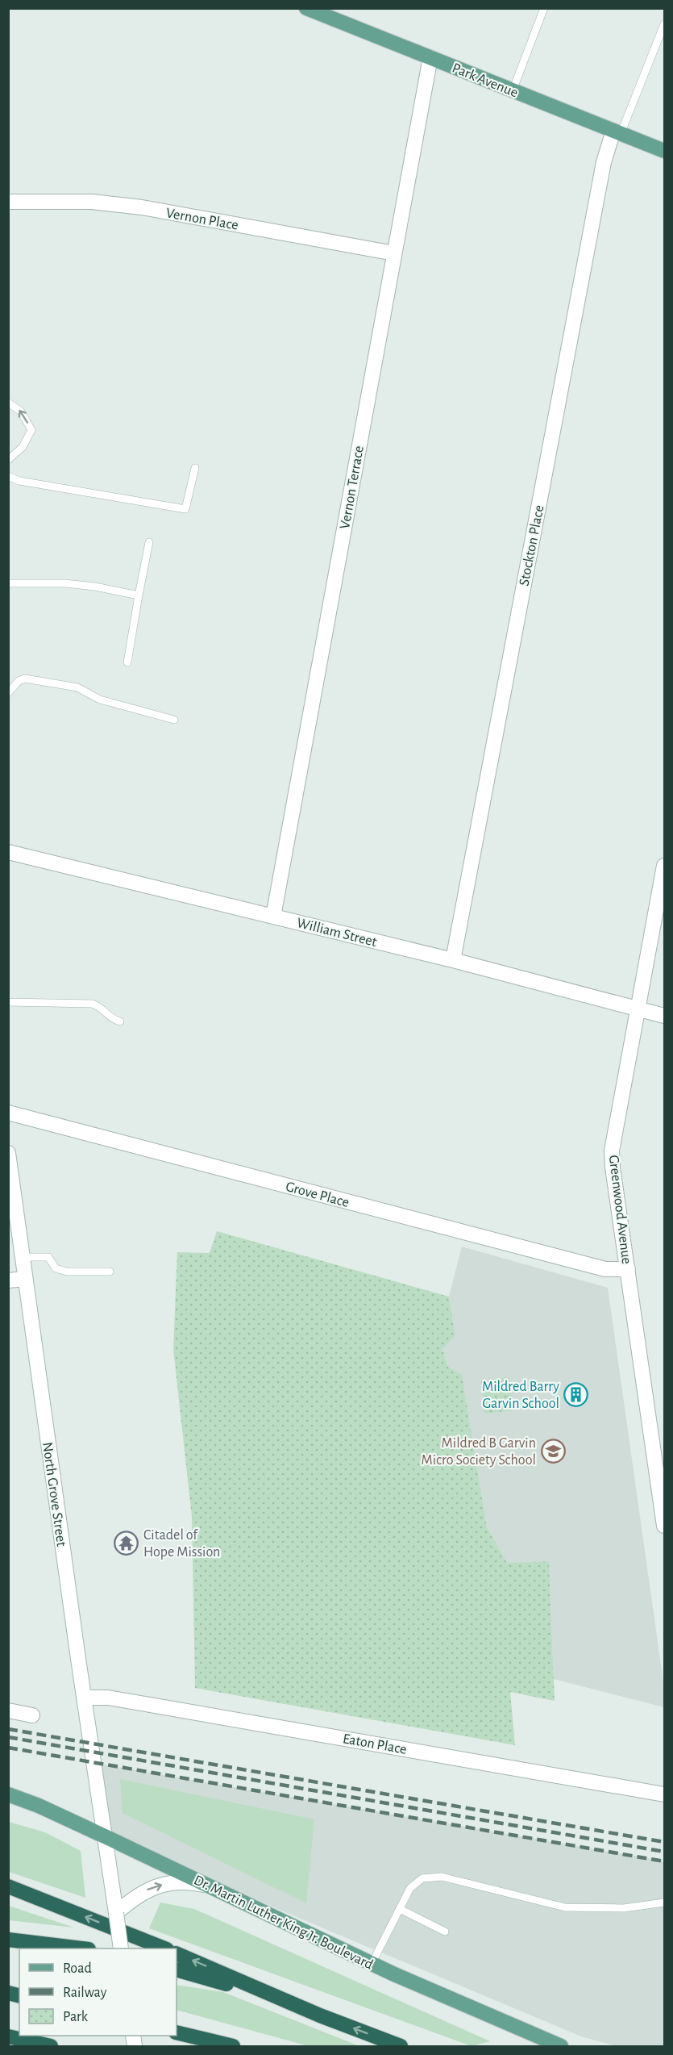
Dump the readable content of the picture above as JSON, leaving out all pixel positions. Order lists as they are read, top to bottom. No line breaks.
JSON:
{"streets":{"main road":["Park Avenue","Dr. Martin Luther King Jr. Boulevard"],"street":["Vernon Place","Vernon Terrace","Stockton Place","William Street","Grove Place","Greenwood Avenue","North Grove Street","Eaton Place"]},"crossings":[["Park Avenue","Vernon Terrace"],["Park Avenue","Stockton Place"],["Vernon Place","Vernon Terrace"],["Vernon Terrace","William Street"],["Stockton Place","William Street"],["William Street","Greenwood Avenue"],["Grove Place","Greenwood Avenue"],["North Grove Street","Eaton Place"],["North Grove Street","Dr. Martin Luther King Jr. Boulevard"]],"places":{"building":["Mildred Barry Garvin School"],"school or university":["Mildred B Garvin Micro Society School"],"temple":["Citadel of Hope Mission"]},"legend":["Road","Railway","Park"]}
